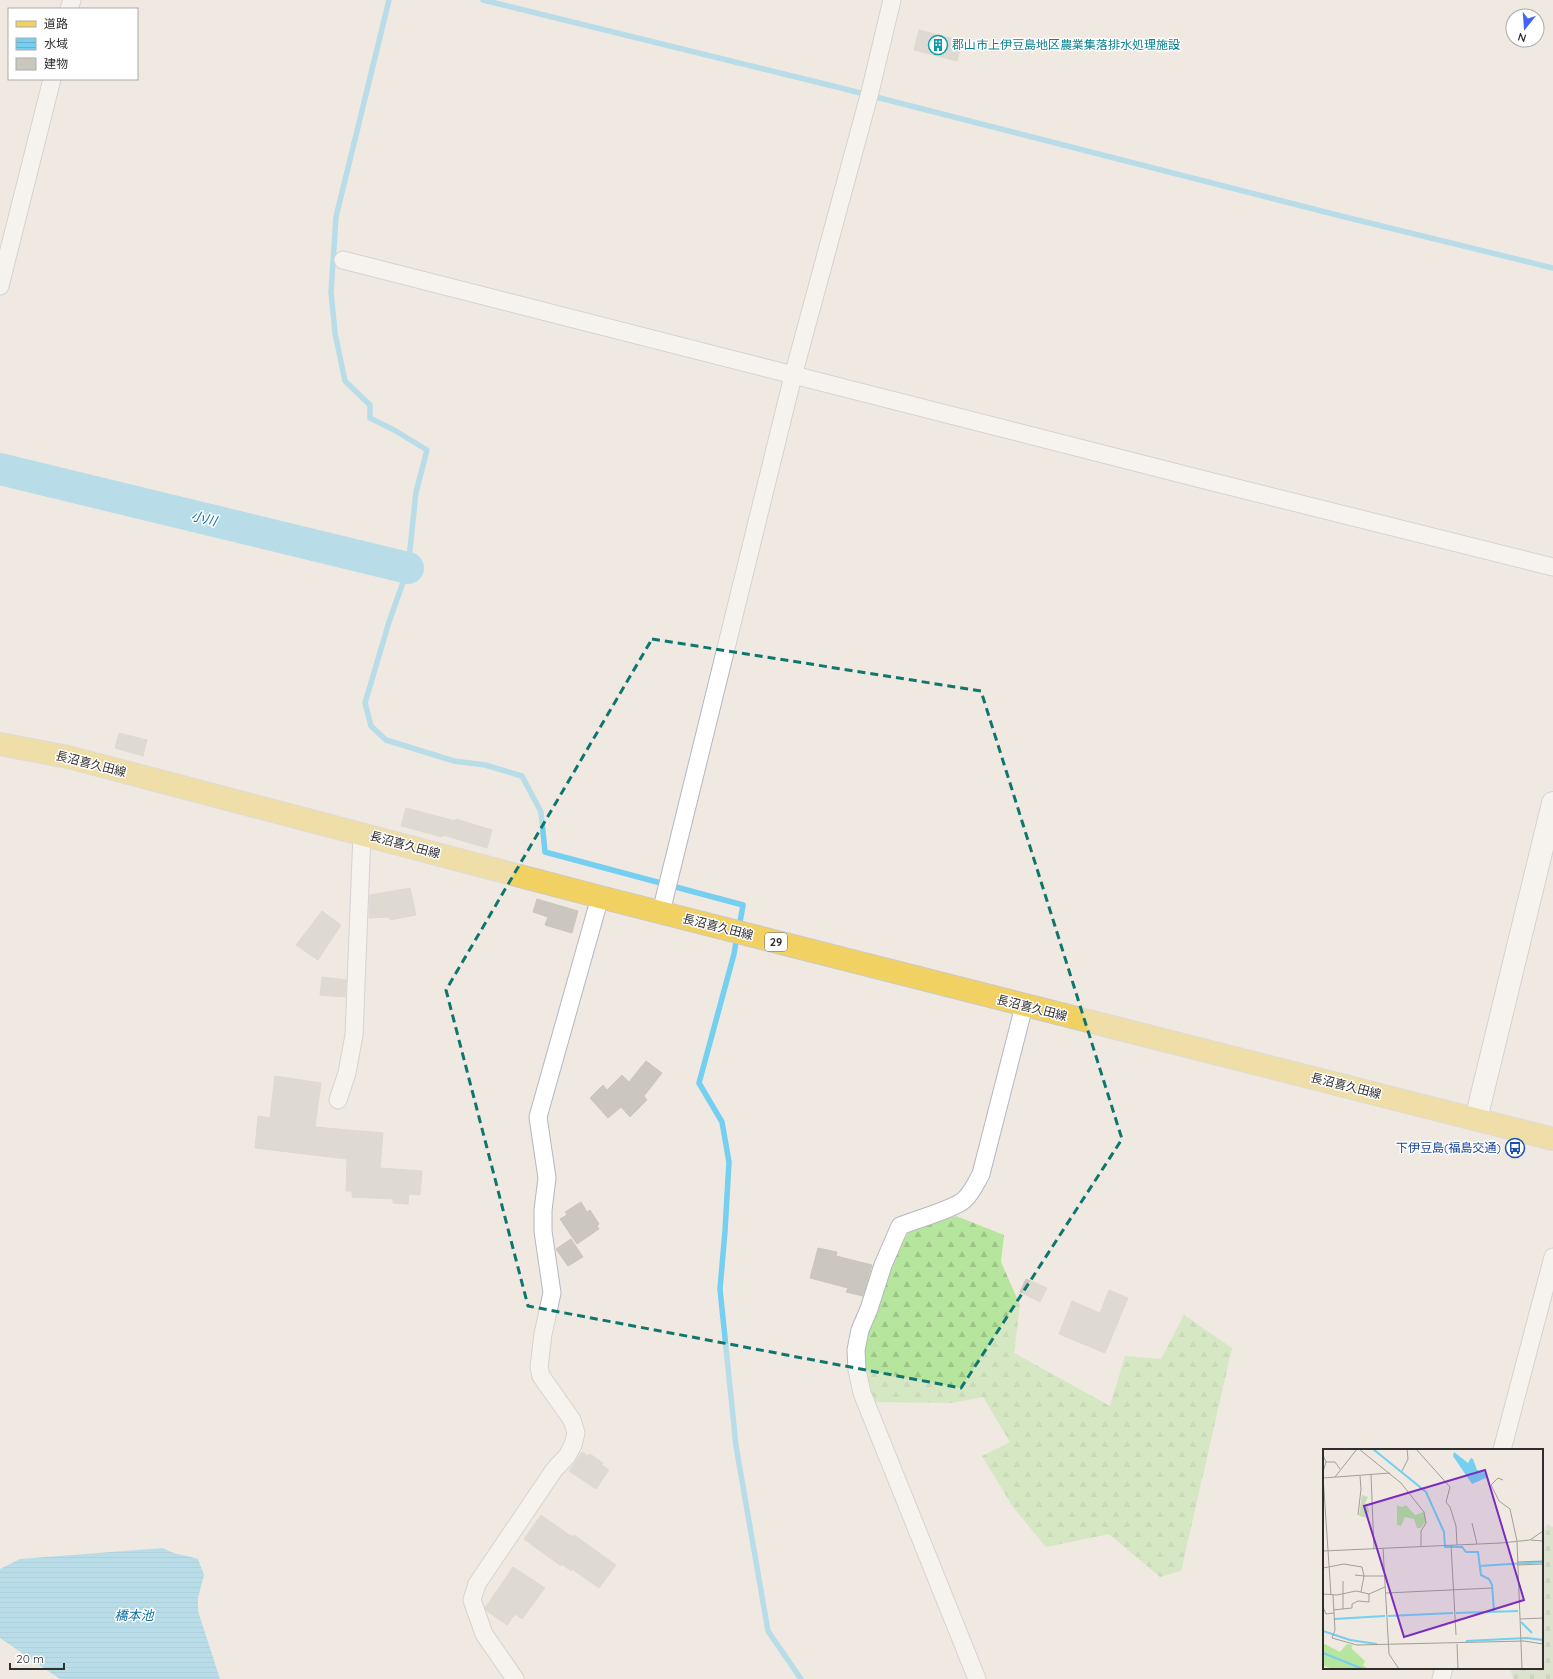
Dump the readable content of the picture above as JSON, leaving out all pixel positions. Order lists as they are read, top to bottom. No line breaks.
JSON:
{"streets":{"main road":["長沼喜久田線","29"]},"water":["小川","橋本池"],"places":{"building":["郡山市上伊豆島地区農業集落排水処理施設"],"bus stop":["下伊豆島(福島交通)"]},"legend":["道路","水域","建物"],"scale_bar":"20 m","north":"bottom"}
